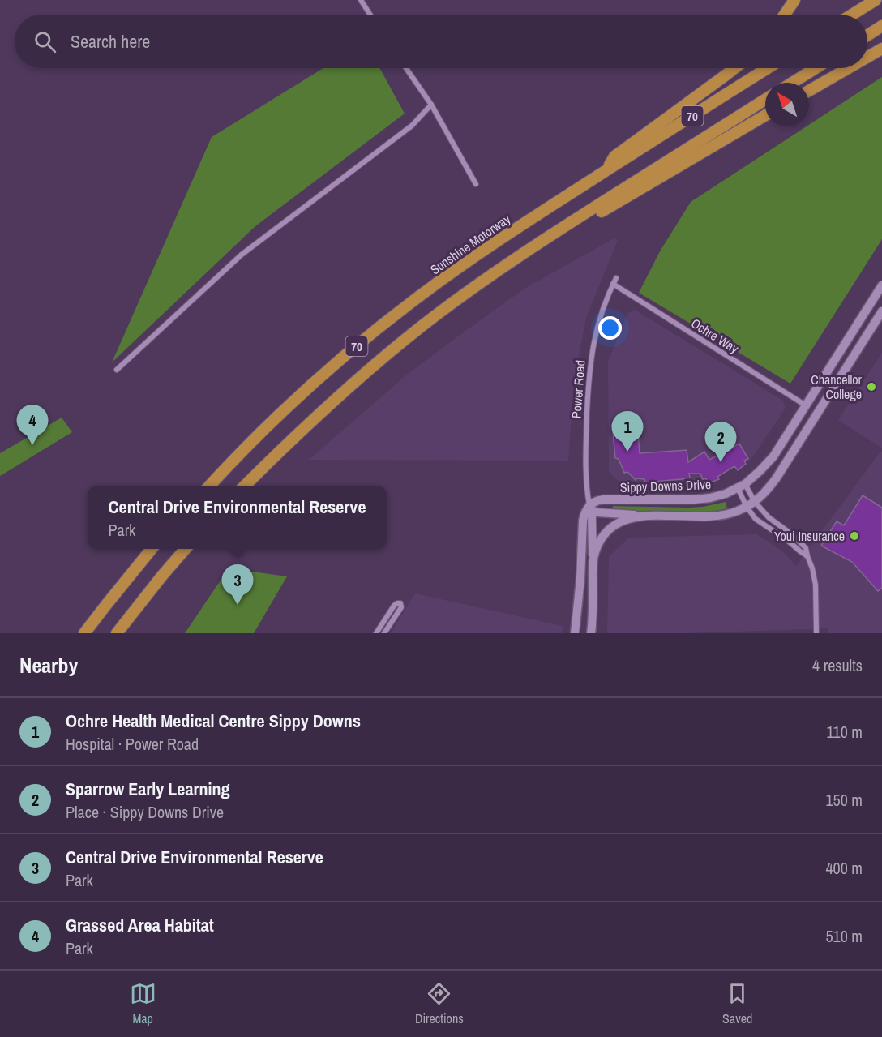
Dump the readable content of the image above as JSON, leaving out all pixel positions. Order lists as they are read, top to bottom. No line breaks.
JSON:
{"streets":{"highway":["70","Sunshine Motorway"],"main road":["Sippy Downs Drive"],"street":["Ochre Way","Power Road"]},"crossings":[["Ochre Way","Power Road"],["Ochre Way","Sippy Downs Drive"],["Power Road","Sippy Downs Drive"]],"places":["Chancellor College","Youi Insurance"],"north":"top left","page":{"search":"Search here","pins":["4","1","2","3"],"popup":["Central Drive Environmental Reserve","Park"],"heading":["Nearby","4 results"],"list":[{"mark":"1","name":"Ochre Health Medical Centre Sippy Downs","note":"Hospital · Power Road","value":"110 m"},{"mark":"2","name":"Sparrow Early Learning","note":"Place · Sippy Downs Drive","value":"150 m"},{"mark":"3","name":"Central Drive Environmental Reserve","note":"Park","value":"400 m"},{"mark":"4","name":"Grassed Area Habitat","note":"Park","value":"510 m"}],"nav":["Map","Directions","Saved"]}}
